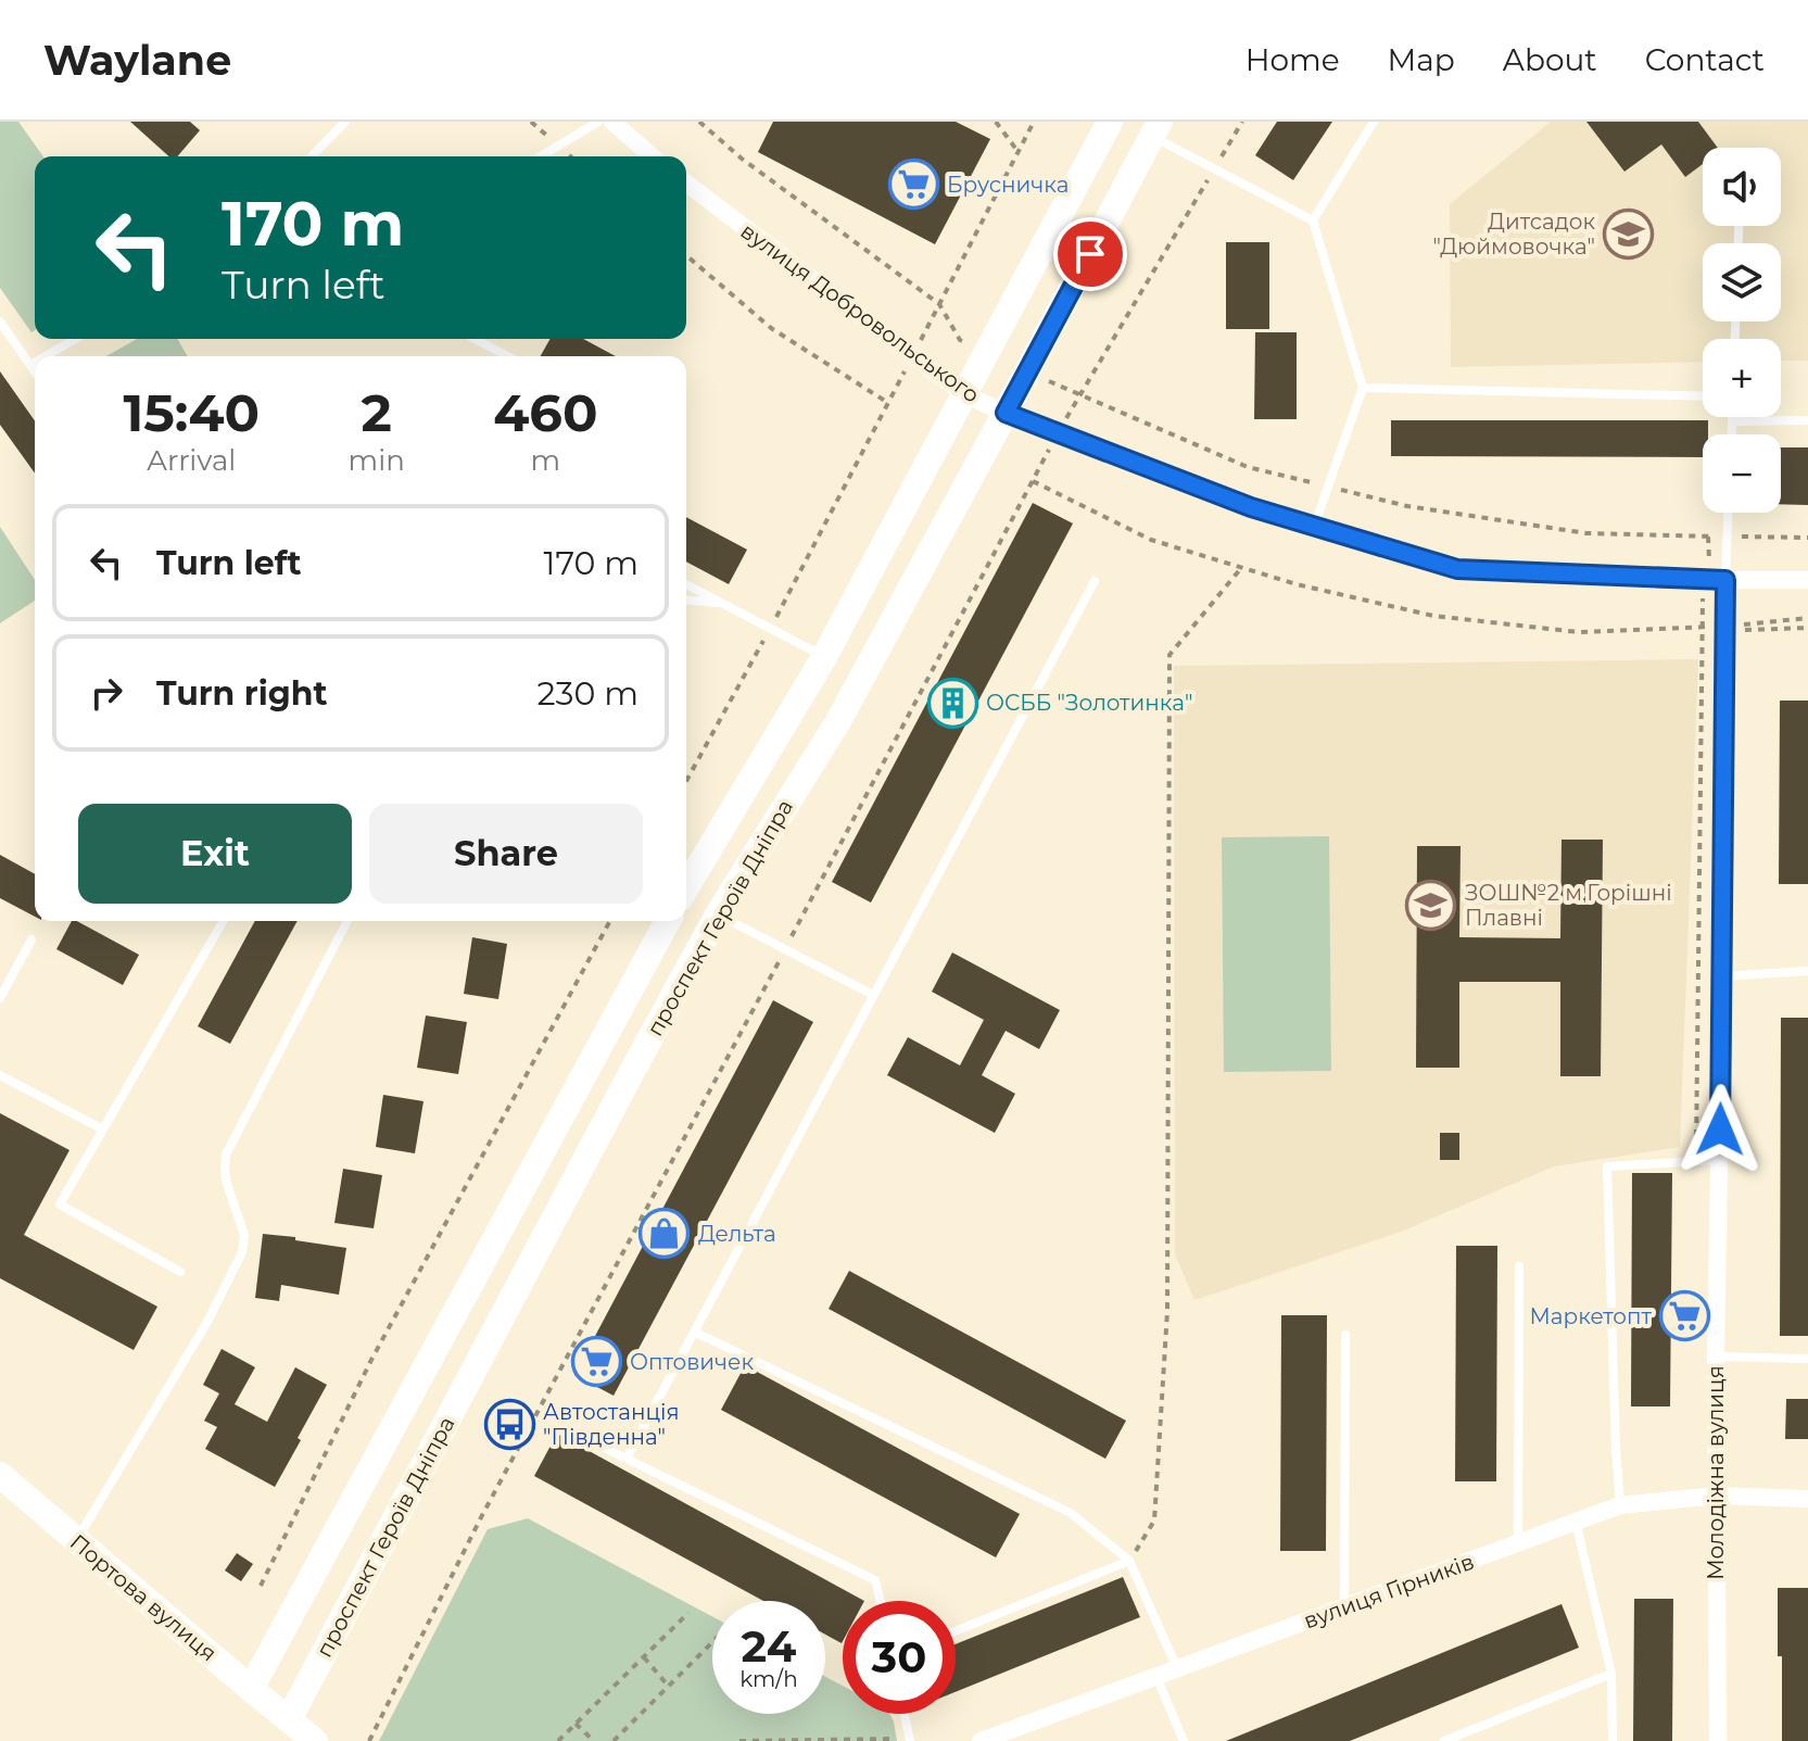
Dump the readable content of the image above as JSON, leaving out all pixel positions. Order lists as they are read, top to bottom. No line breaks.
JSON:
{"streets":{"street":["вулиця Добровольського","проспект Героїв Дніпра","Молодіжна вулиця","вулиця Гірників","Портова вулиця"]},"crossings":[["вулиця Добровольського","проспект Героїв Дніпра"],["вулиця Добровольського","Молодіжна вулиця"],["проспект Героїв Дніпра","Портова вулиця"],["Молодіжна вулиця","вулиця Гірників"]],"places":{"supermarket":["Брусничка","Маркетопт","Оптовичек"],"school or university":["Дитсадок \"Дюймовочка\"","ЗОШ№2 м.Горішні Плавні"],"building":["ОСББ \"Золотинка\""],"shop":["Дельта"],"bus stop":["Автостанція \"Південна\""]},"page":{"header":"Waylane","nav":["Home","Map","About","Contact"],"map_buttons":["+","−"],"turn":["170 m","Turn left"],"eta":["15:40","Arrival","2","min","460","m"],"list":[{"name":"Turn left","value":"170 m"},{"name":"Turn right","value":"230 m"}],"buttons":["Exit","Share"],"speed":"24 km/h","limit":"30"}}
